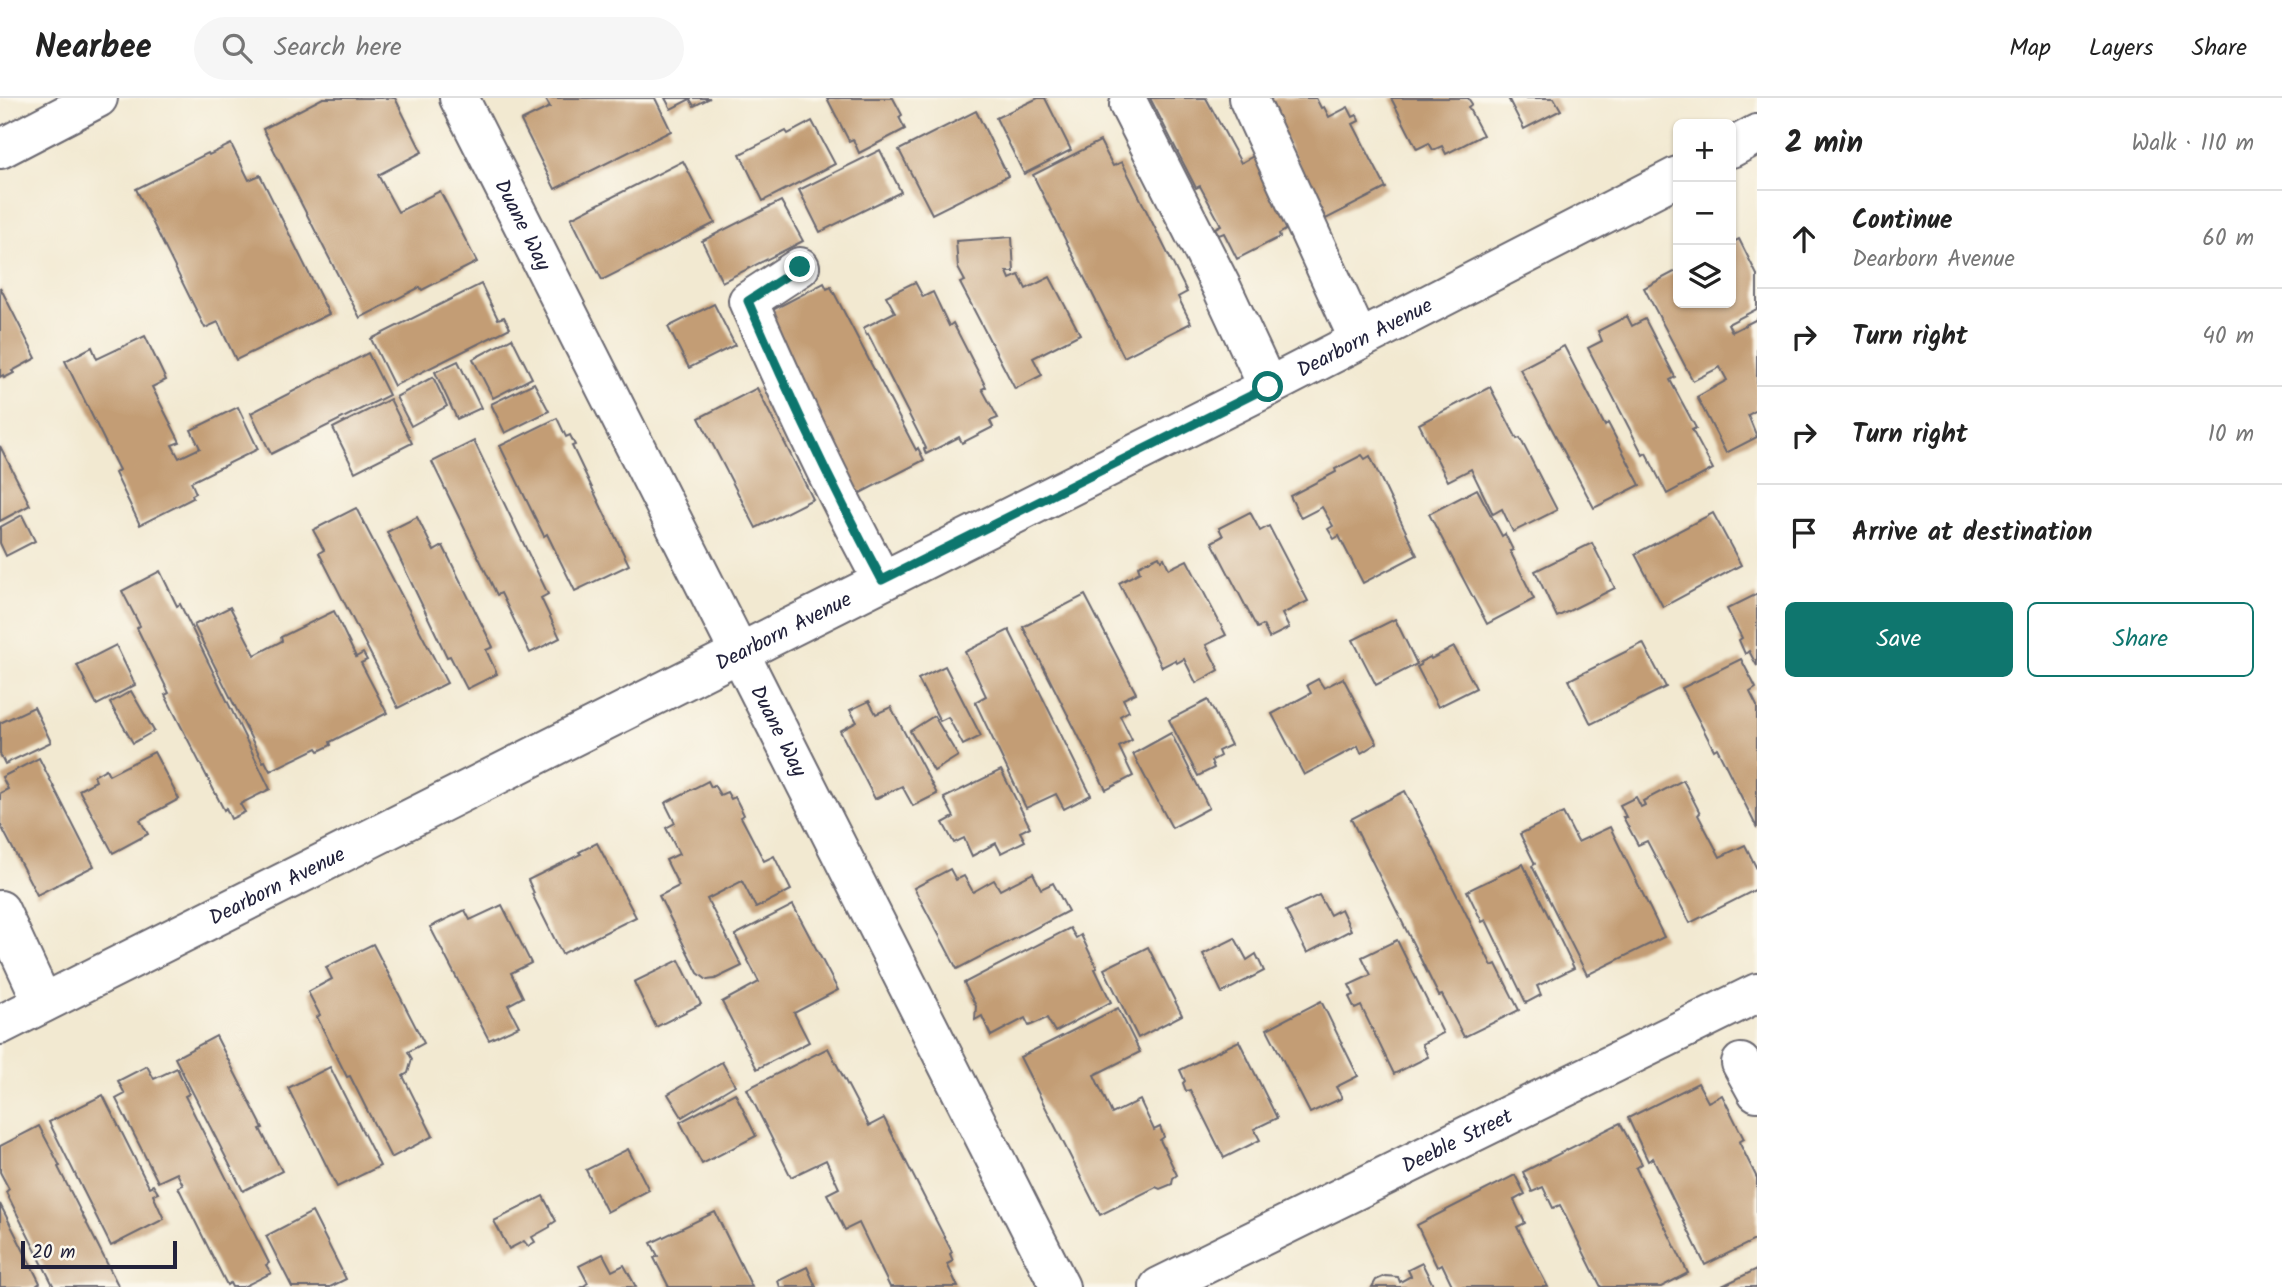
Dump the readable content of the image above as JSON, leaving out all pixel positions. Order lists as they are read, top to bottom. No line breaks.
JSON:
{"streets":{"street":["Duane Way","Dearborn Avenue","Deeble Street"]},"crossings":[["Duane Way","Dearborn Avenue"]],"scale_bar":"20 m","page":{"header":"Nearbee","search":"Search here","nav":["Map","Layers","Share"],"heading":["2 min","Walk · 110 m"],"map_buttons":["+","−"],"list":[["Continue","Dearborn Avenue","60 m"],["Turn right","40 m"],["Turn right","10 m"],"Arrive at destination"],"buttons":["Save","Share"],"scale":"20 m"}}
